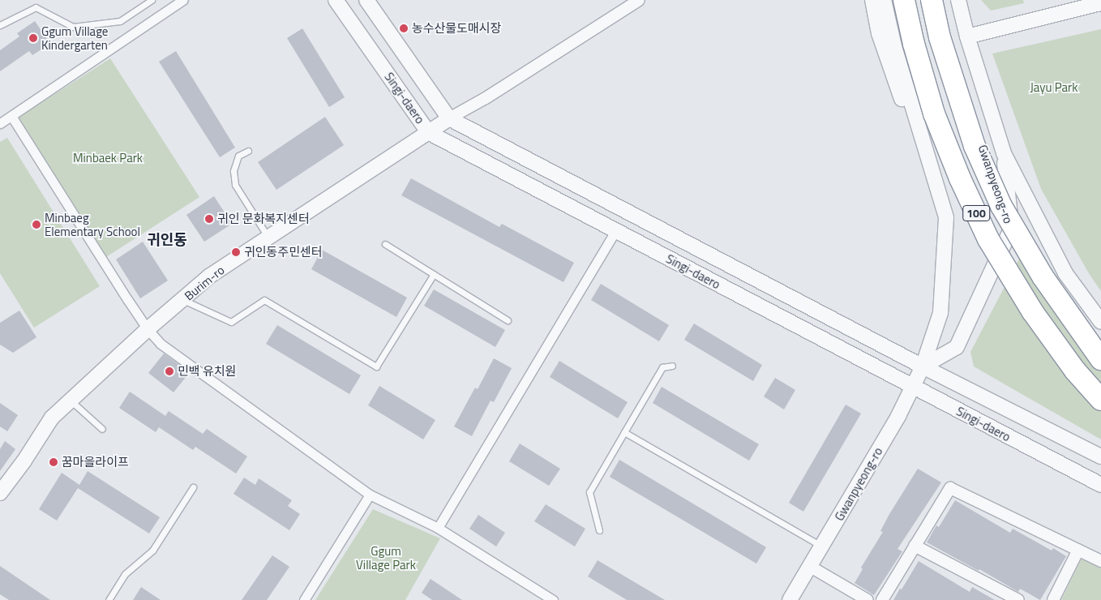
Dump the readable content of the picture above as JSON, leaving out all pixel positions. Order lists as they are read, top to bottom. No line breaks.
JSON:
{"streets":{"highway":["100"],"street":["Singi-daero","Gwanpyeong-ro","Burim-ro"]},"crossings":[["Singi-daero","Gwanpyeong-ro"],["Singi-daero","Burim-ro"]],"districts":["귀인동"],"parks":["Jayu Park","Minbaek Park","Ggum Village Park"],"places":["농수산물도매시장","Ggum Village Kindergarten","귀인 문화복지센터","Minbaeg Elementary School","귀인동주민센터","민백 유치원","꿈마을라이프"]}
